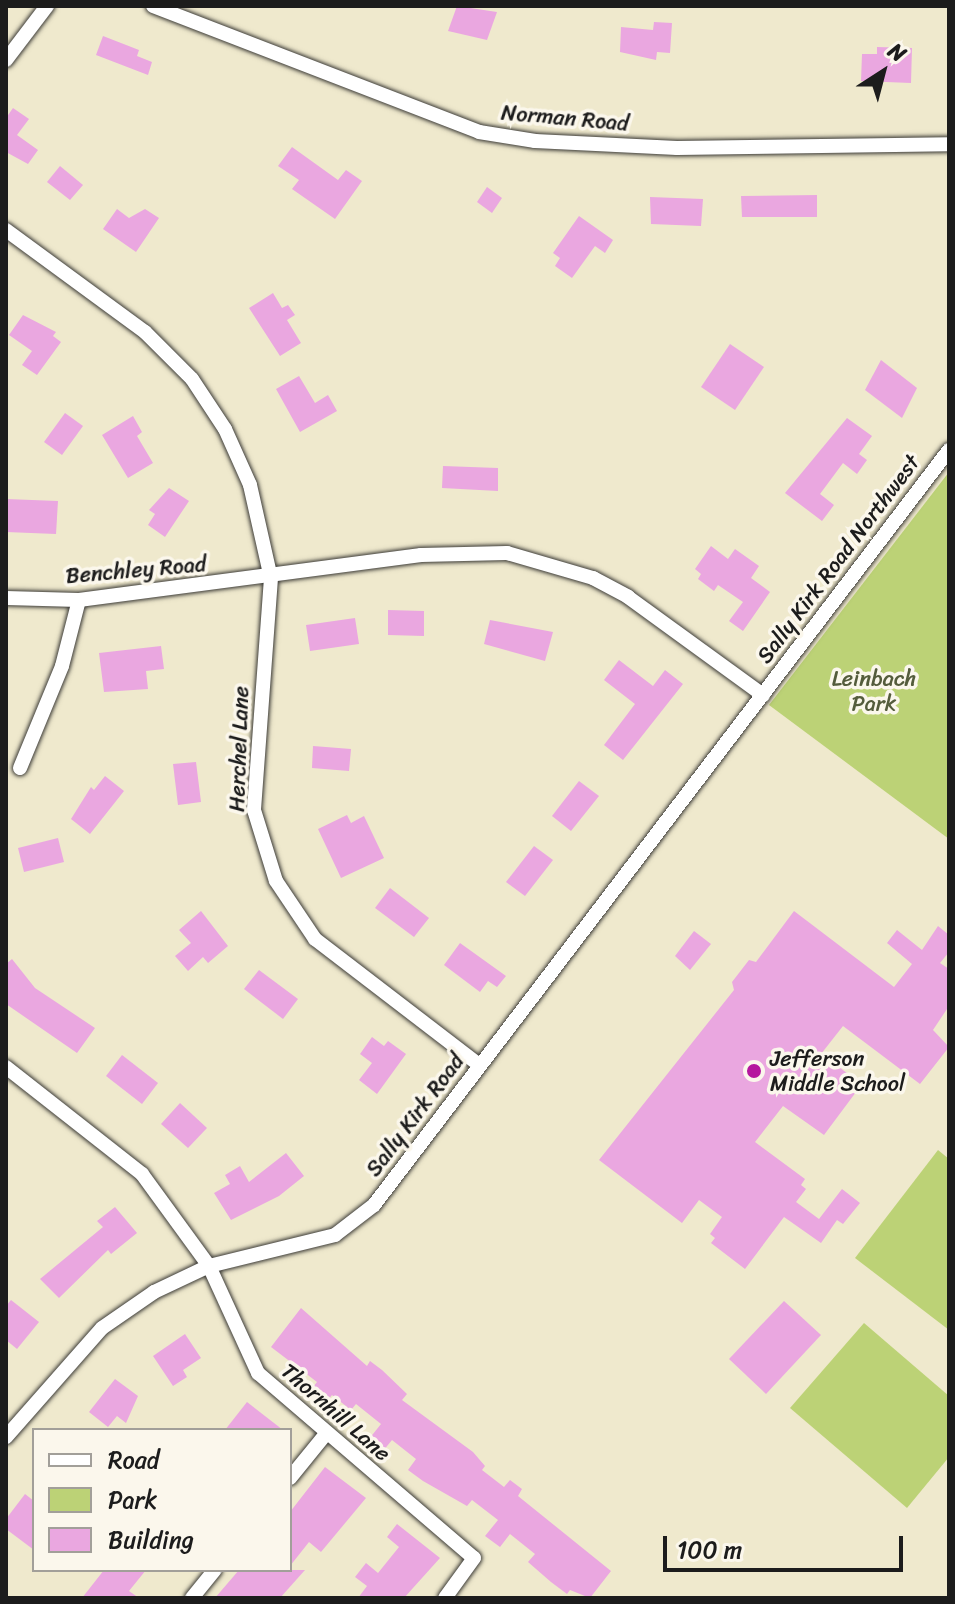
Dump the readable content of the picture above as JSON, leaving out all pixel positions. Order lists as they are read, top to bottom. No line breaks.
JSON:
{"streets":{"street":["Norman Road","Sally Kirk Road Northwest","Benchley Road","Herchel Lane","Sally Kirk Road","Thornhill Lane"]},"crossings":[["Sally Kirk Road Northwest","Benchley Road"],["Sally Kirk Road Northwest","Sally Kirk Road"],["Benchley Road","Herchel Lane"],["Benchley Road","Sally Kirk Road"],["Herchel Lane","Sally Kirk Road"],["Sally Kirk Road","Thornhill Lane"]],"parks":["Leinbach Park"],"places":["Jefferson Middle School"],"legend":["Road","Park","Building"],"scale_bar":"100 m","north":"top right"}
